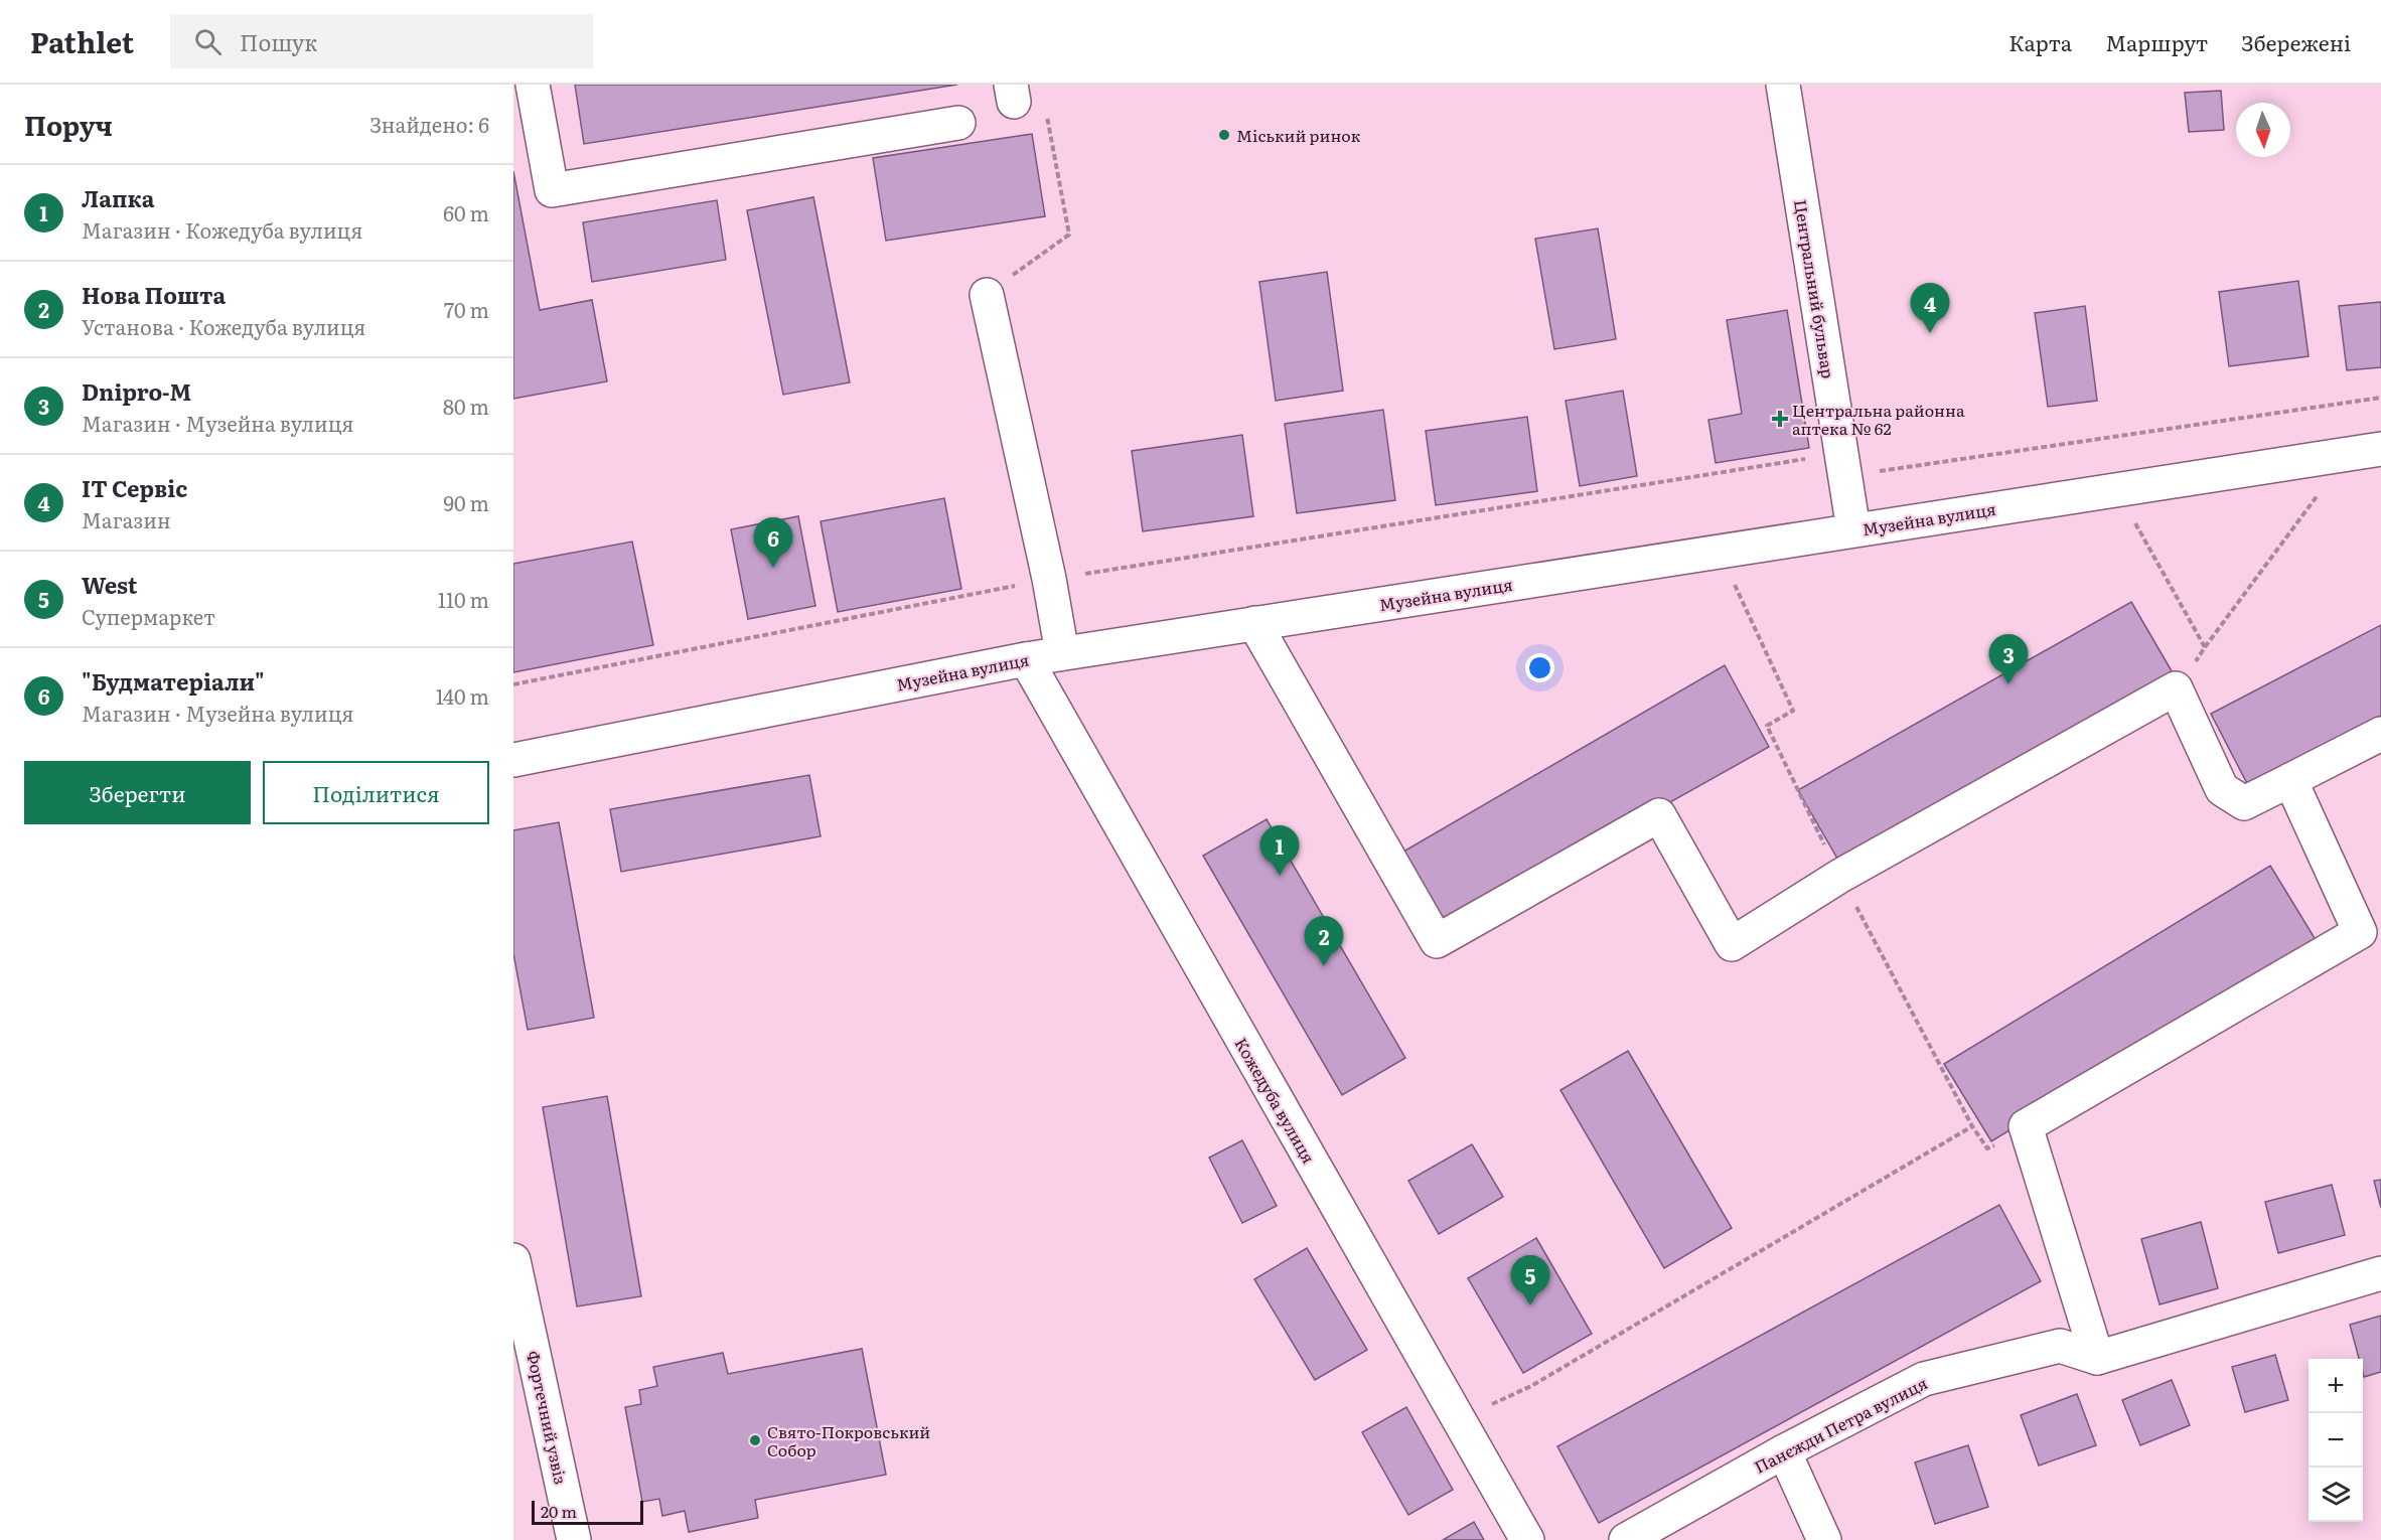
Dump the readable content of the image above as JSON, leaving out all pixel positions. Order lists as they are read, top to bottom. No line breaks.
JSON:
{"streets":{"street":["Центральний бульвар","Музейна вулиця","Кожедуба вулиця","Фортечний узвіз","Панєжди Петра вулиця"]},"crossings":[["Центральний бульвар","Музейна вулиця"],["Музейна вулиця","Кожедуба вулиця"]],"places":{"other":["Міський ринок","Свято-Покровський Собор"],"health":["Центральна районна аптека № 62"]},"scale_bar":"20 m","north":"bottom","page":{"header":"Pathlet","search":"Пошук","nav":["Карта","Маршрут","Збережені"],"heading":["Поруч","Знайдено: 6"],"list":[{"mark":"1","name":"Лапка","note":"Магазин · Кожедуба вулиця","value":"60 m"},{"mark":"2","name":"Нова Пошта","note":"Установа · Кожедуба вулиця","value":"70 m"},{"mark":"3","name":"Dnipro-M","note":"Магазин · Музейна вулиця","value":"80 m"},{"mark":"4","name":"IT Сервіс","note":"Магазин","value":"90 m"},{"mark":"5","name":"West","note":"Супермаркет","value":"110 m"},{"mark":"6","name":"\"Будматеріали\"","note":"Магазин · Музейна вулиця","value":"140 m"}],"pins":["4","6","3","1","2","5"],"buttons":["Зберегти","Поділитися"],"map_buttons":["+","−"],"scale":"20 m"}}
